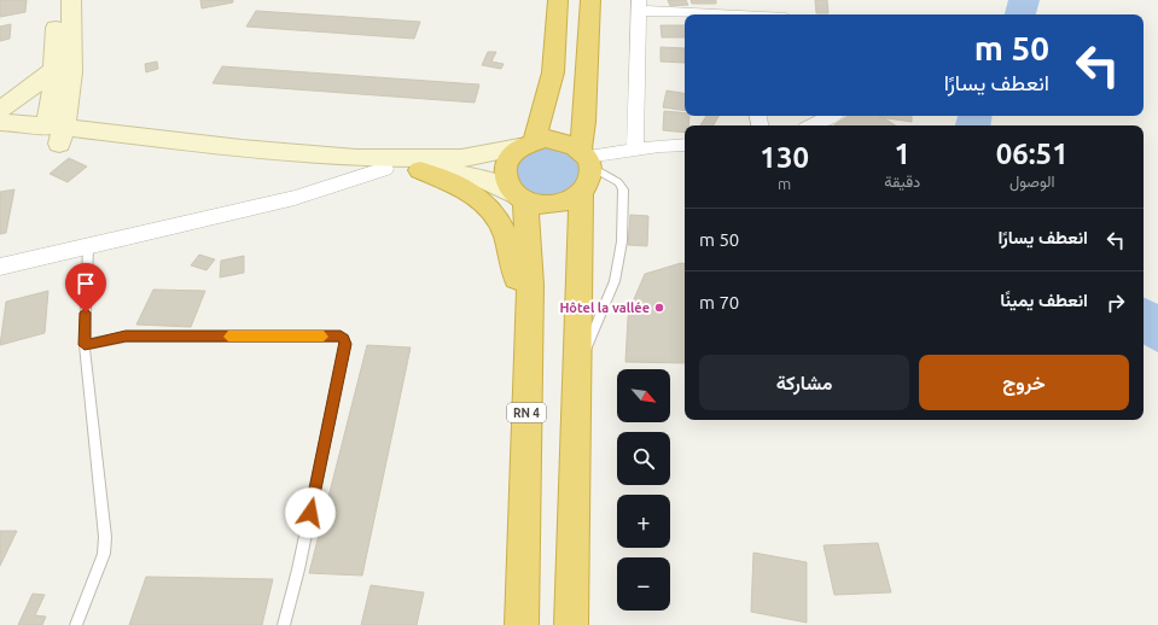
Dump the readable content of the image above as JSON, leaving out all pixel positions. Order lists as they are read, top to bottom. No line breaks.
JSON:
{"streets":{"highway":["RN 4"]},"places":["Hôtel la vallée"],"north":"bottom right","page":{"turn":["50 m","انعطف يسارًا"],"eta":["06:51","الوصول","1","دقيقة","130","m"],"list":[{"name":"انعطف يسارًا","value":"50 m"},{"name":"انعطف يمينًا","value":"70 m"}],"buttons":["خروج","مشاركة"],"map_buttons":["+","−"]}}
